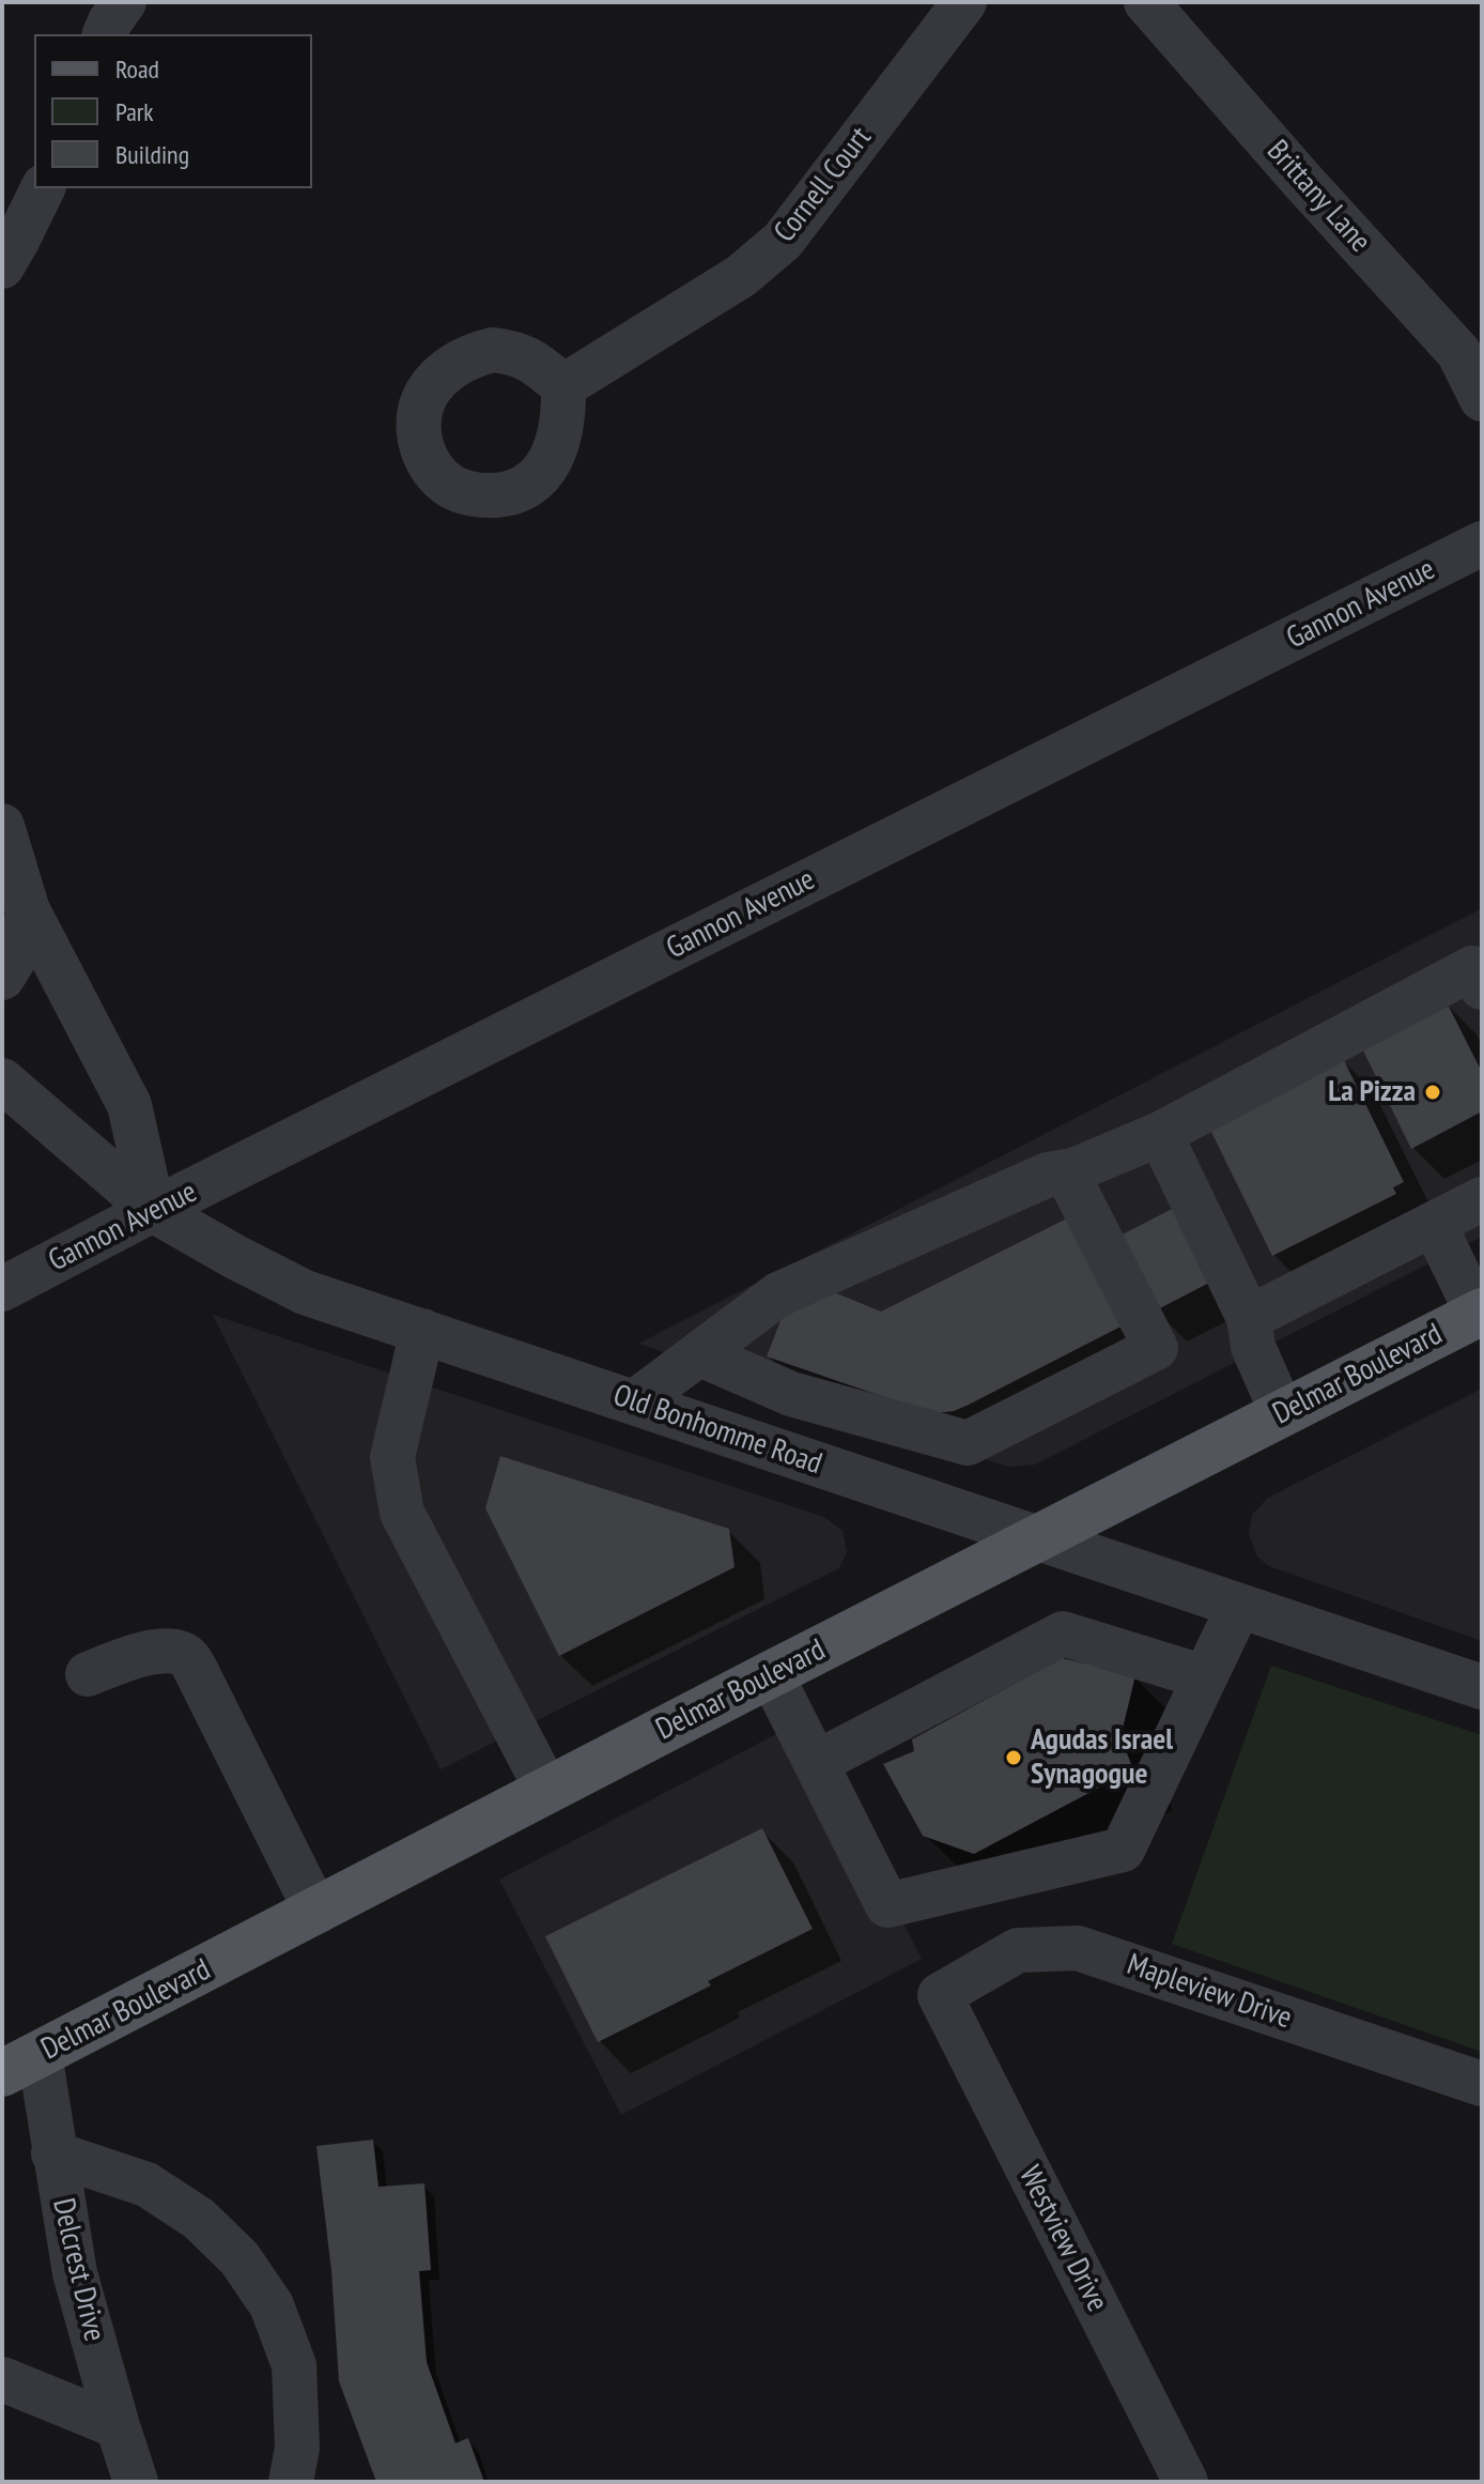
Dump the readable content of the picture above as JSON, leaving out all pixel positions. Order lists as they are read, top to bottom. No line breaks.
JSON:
{"streets":{"main road":["Delmar Boulevard"],"street":["Cornell Court","Brittany Lane","Gannon Avenue","Old Bonhomme Road","Mapleview Drive","Westview Drive","Delcrest Drive"]},"crossings":[["Gannon Avenue","Old Bonhomme Road"],["Delmar Boulevard","Old Bonhomme Road"],["Delmar Boulevard","Delcrest Drive"],["Mapleview Drive","Westview Drive"]],"places":["La Pizza","Agudas Israel Synagogue"],"legend":["Road","Park","Building"]}
